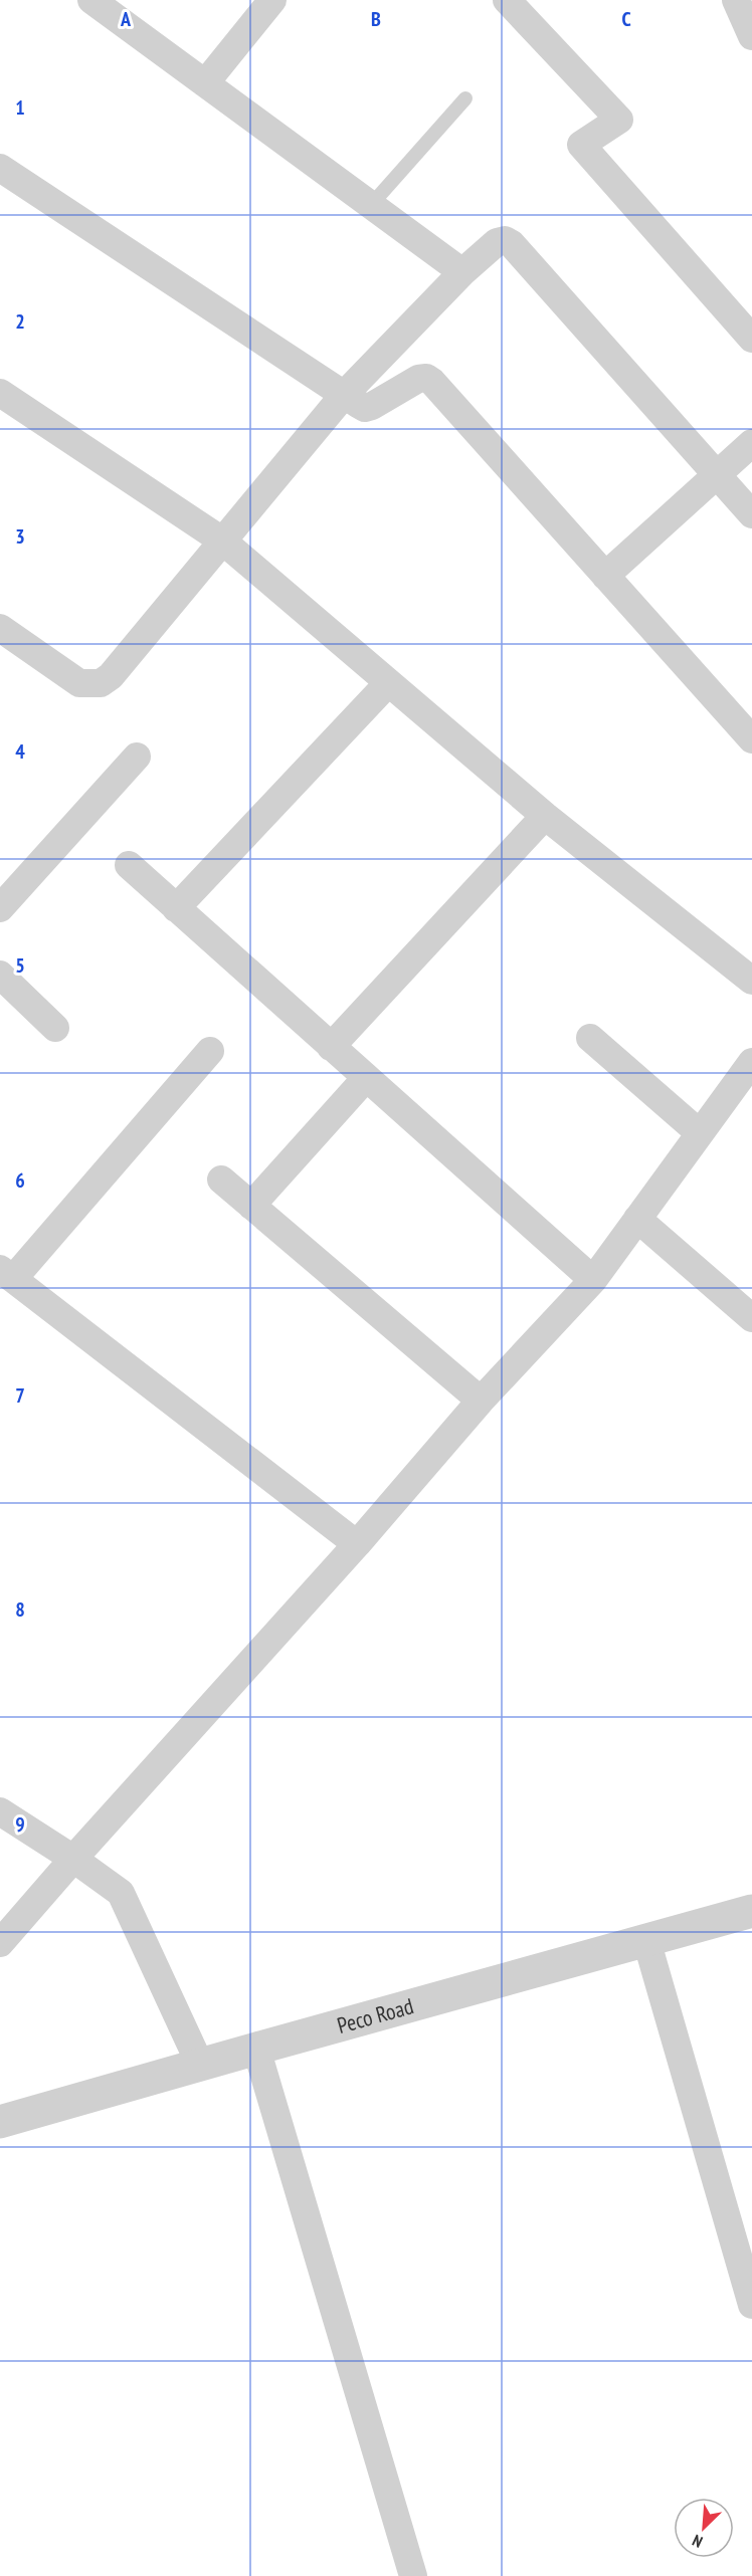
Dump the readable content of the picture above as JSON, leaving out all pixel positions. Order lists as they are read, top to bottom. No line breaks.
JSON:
{"streets":{"street":["Peco Road"]},"north":"bottom left","grid":{"columns":["A","B","C"],"rows":["1","2","3","4","5","6","7","8","9"]}}
